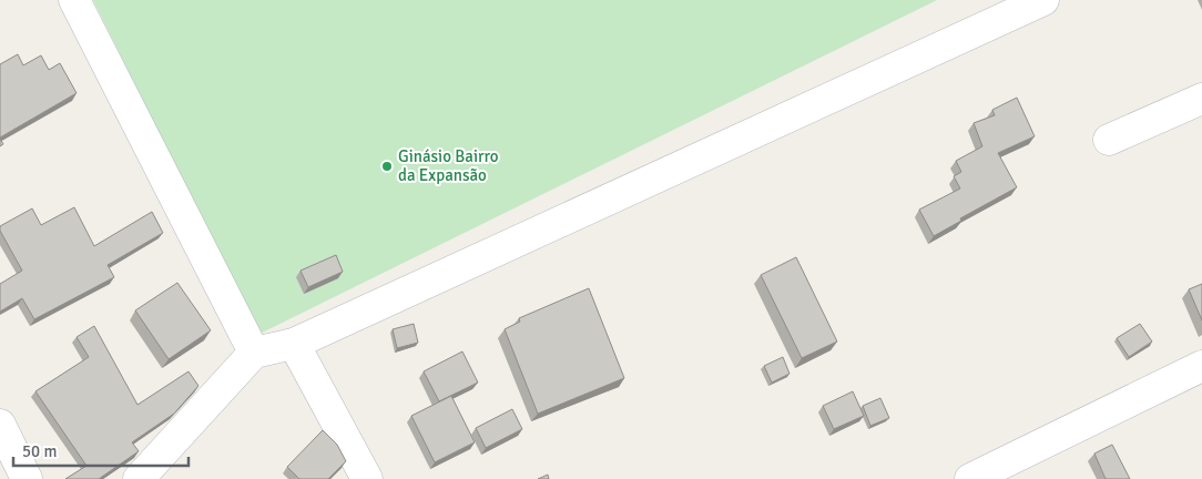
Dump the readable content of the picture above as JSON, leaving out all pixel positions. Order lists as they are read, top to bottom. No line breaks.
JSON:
{"places":["Ginásio Bairro da Expansão"],"scale_bar":"50 m"}
